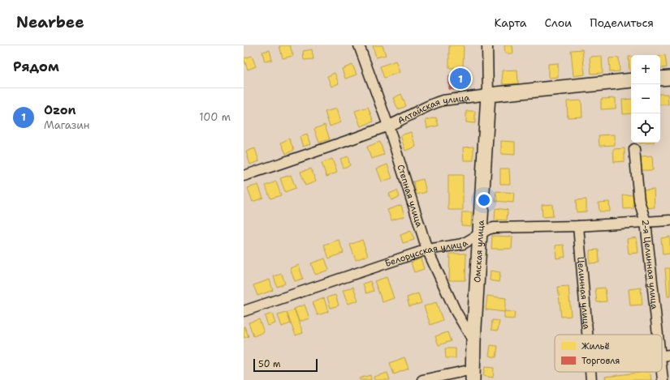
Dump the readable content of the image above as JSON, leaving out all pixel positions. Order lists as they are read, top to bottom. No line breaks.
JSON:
{"streets":{"street":["Алтайская улица","Степная улица","Омская улица","Белорусская улица","2-я Целинная улица","Целинная улица"]},"crossings":[["Алтайская улица","Степная улица"],["Алтайская улица","Омская улица"],["Степная улица","Омская улица"],["Степная улица","Белорусская улица"],["Омская улица","Белорусская улица"],["Белорусская улица","2-я Целинная улица"],["Белорусская улица","Целинная улица"]],"legend":["Жильё","Торговля"],"scale_bar":"50 m","page":{"header":"Nearbee","nav":["Карта","Слои","Поделиться"],"heading":"Рядом","map_buttons":["+","−"],"pins":"1","list":[{"mark":"1","name":"Ozon","note":"Магазин","value":"100 m"}],"scale":"50 m"}}
